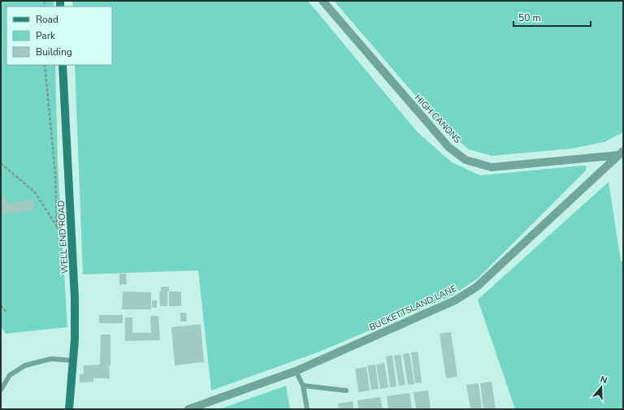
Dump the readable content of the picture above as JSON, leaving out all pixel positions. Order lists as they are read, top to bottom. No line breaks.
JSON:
{"streets":{"street":["HIGH CANONS","WELL END ROAD","BUCKETTSLAND LANE"]},"crossings":[["HIGH CANONS","BUCKETTSLAND LANE"]],"legend":["Road","Park","Building"],"scale_bar":"50 m","north":"top"}
